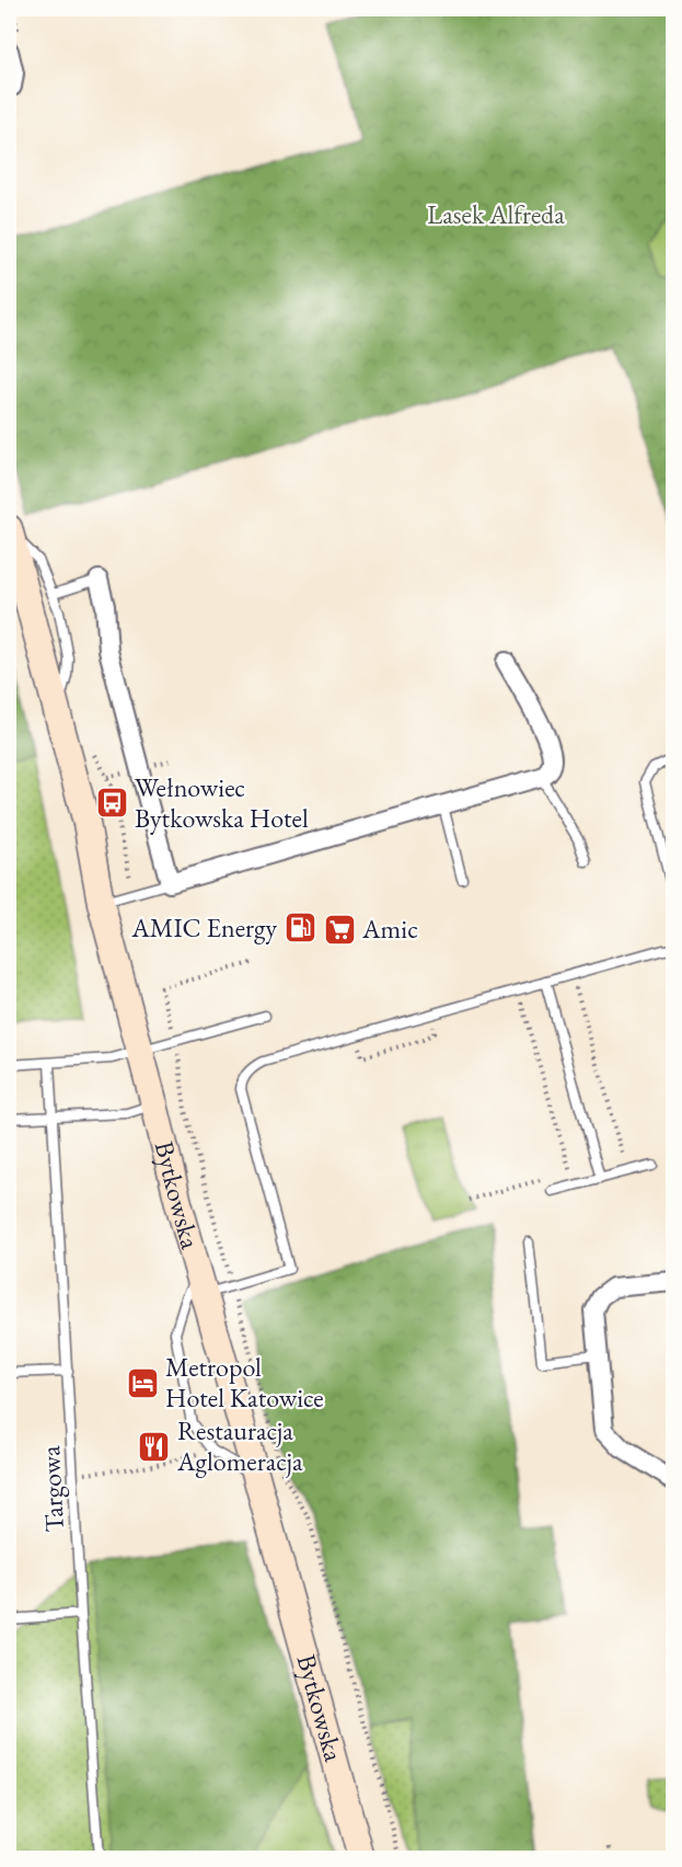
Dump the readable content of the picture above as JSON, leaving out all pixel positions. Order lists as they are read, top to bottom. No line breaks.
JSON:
{"streets":{"street":["Bytkowska"],"lane":["Targowa"]},"parks":["Lasek Alfreda"],"places":{"bus stop":["Wełnowiec Bytkowska Hotel"],"fuel station":["AMIC Energy"],"supermarket":["Amic"],"hotel":["Metropol Hotel Katowice"],"restaurant":["Restauracja Aglomeracja"]}}
